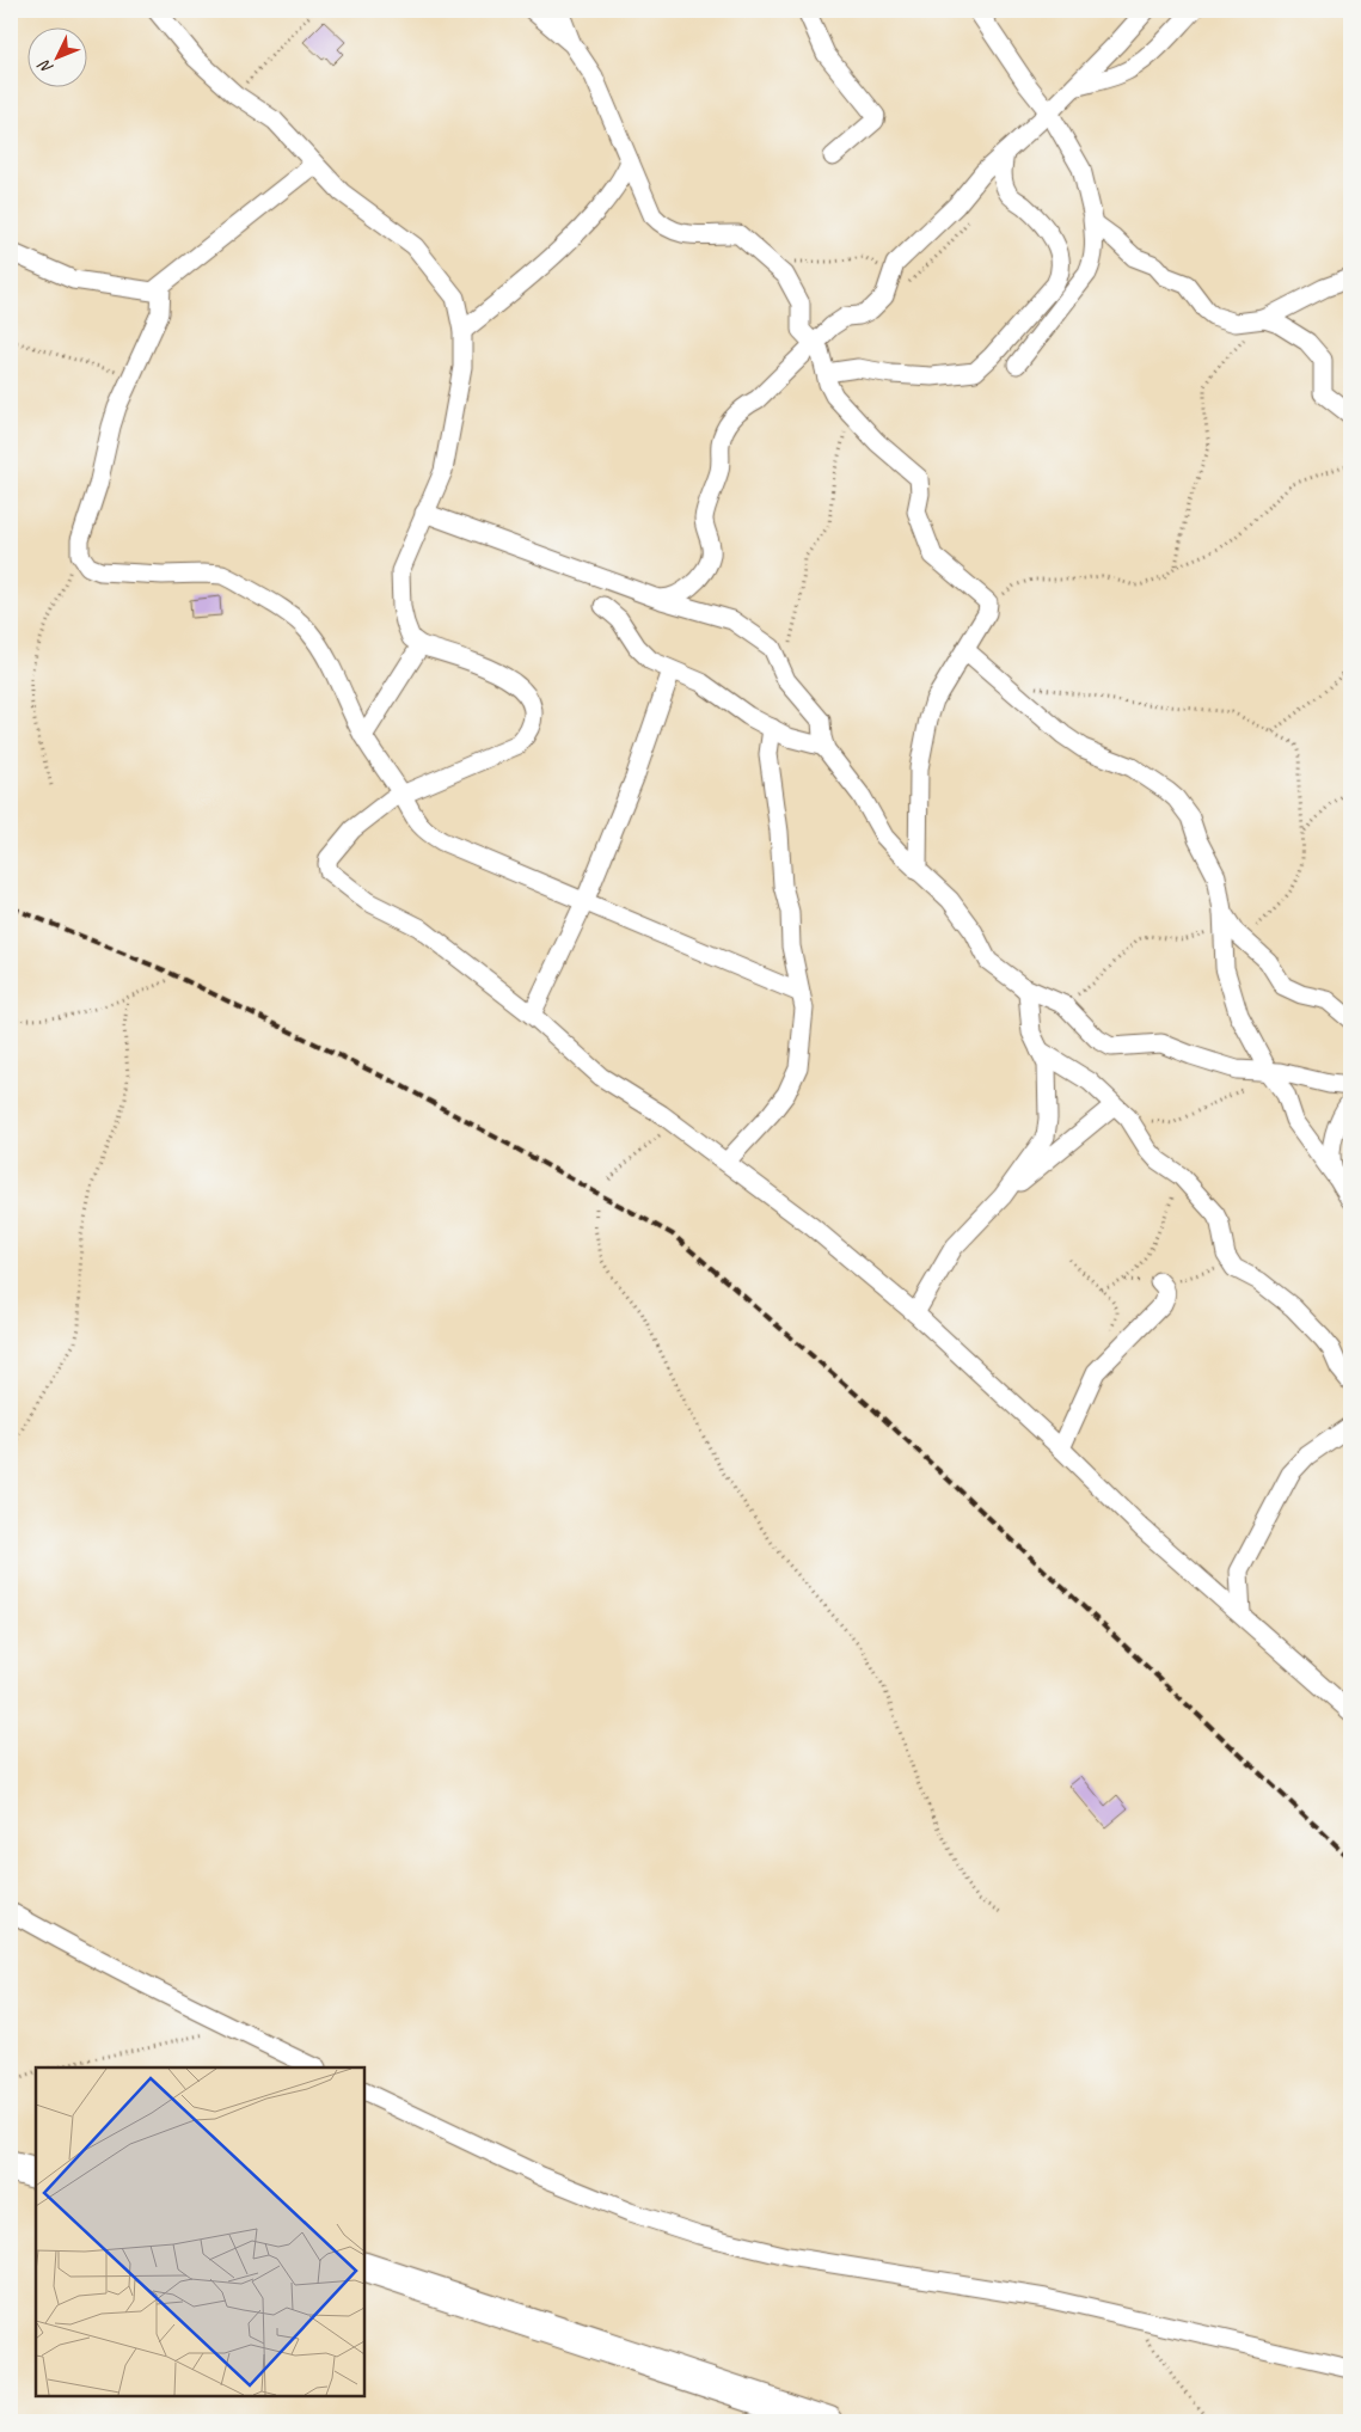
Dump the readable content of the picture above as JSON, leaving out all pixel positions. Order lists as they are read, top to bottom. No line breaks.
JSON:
{"north":"bottom left"}
